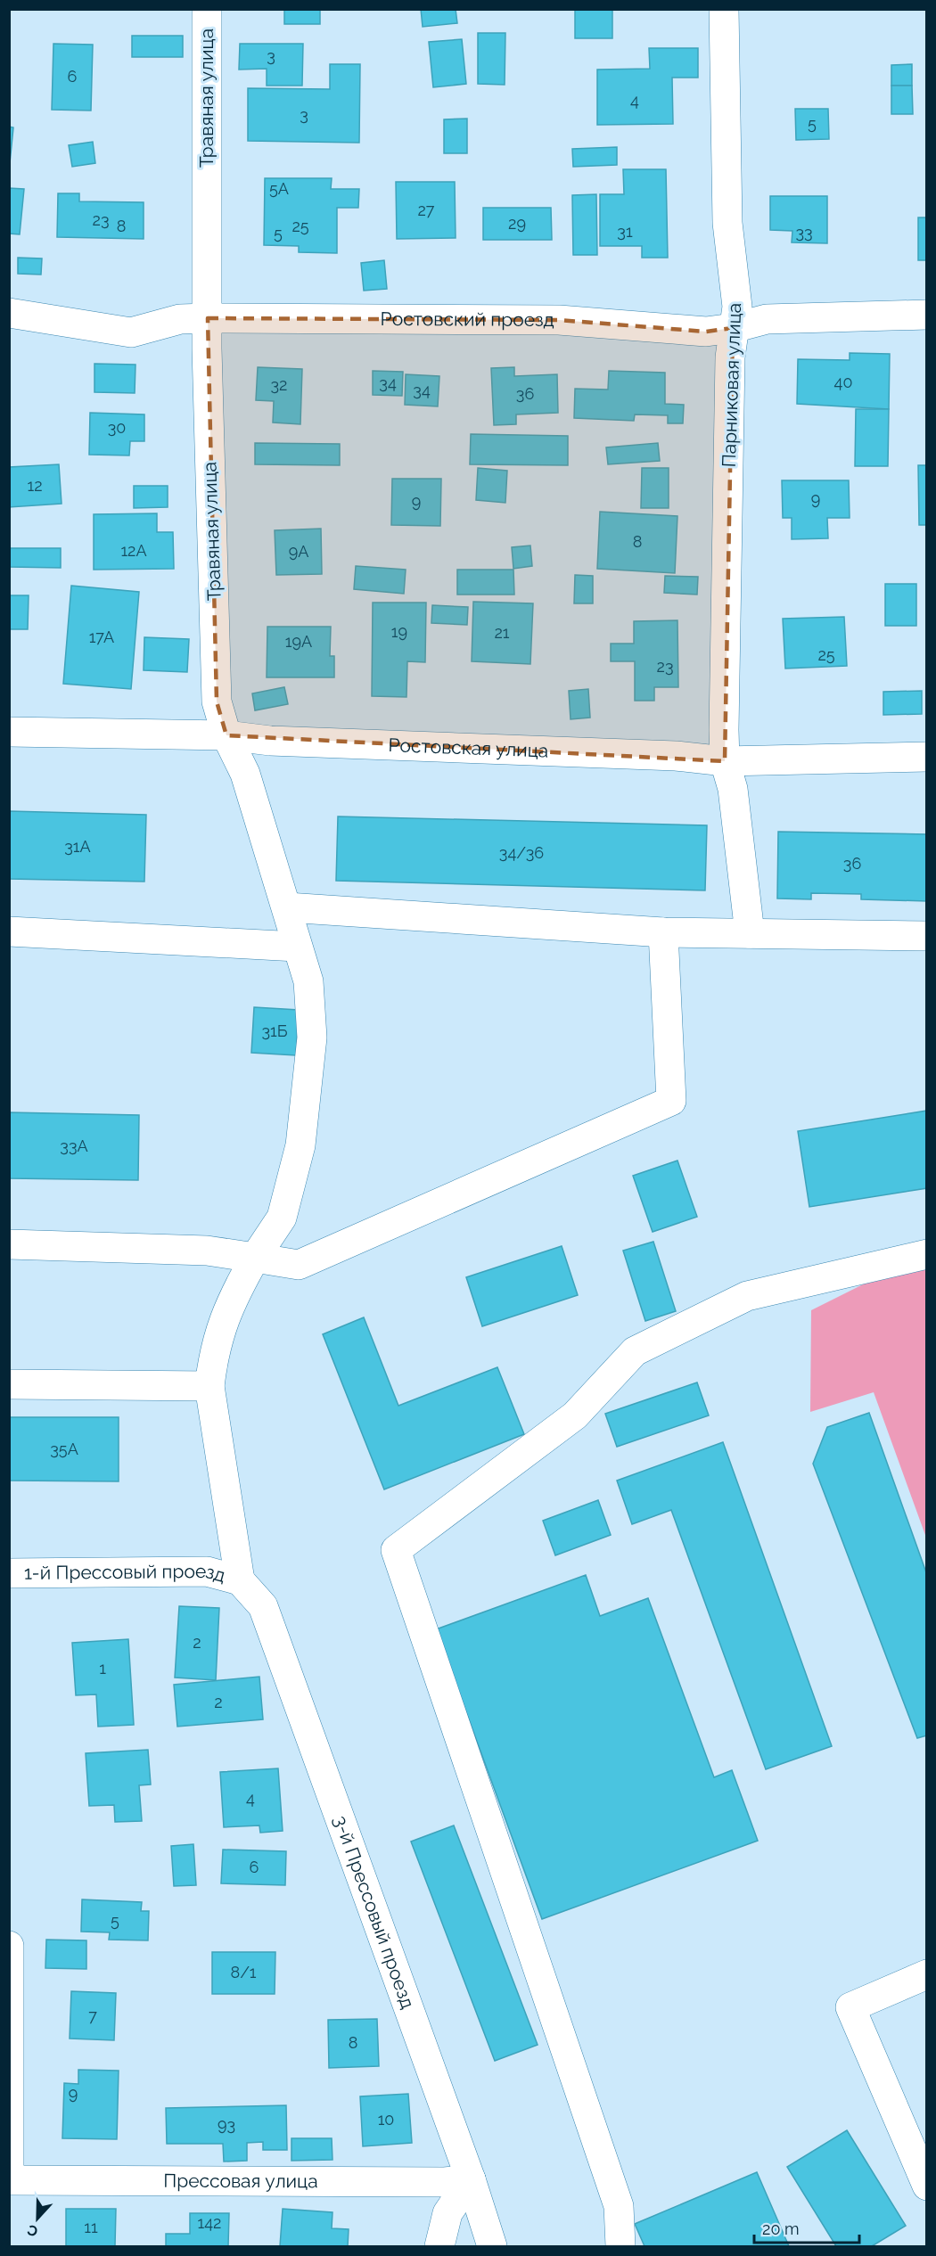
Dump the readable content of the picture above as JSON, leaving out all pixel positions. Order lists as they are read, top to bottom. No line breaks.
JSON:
{"streets":{"street":["Травяная улица","Ростовский проезд","Парниковая улица","Ростовская улица","1-й Прессовый проезд","3-й Прессовый проезд","Прессовая улица"]},"crossings":[["Травяная улица","Ростовский проезд"],["Травяная улица","Ростовская улица"],["Травяная улица","1-й Прессовый проезд"],["Травяная улица","3-й Прессовый проезд"],["Ростовский проезд","Парниковая улица"],["Парниковая улица","Ростовская улица"],["1-й Прессовый проезд","3-й Прессовый проезд"],["3-й Прессовый проезд","Прессовая улица"]],"house_numbers":["3","6","4","3","5","5А","27","23","29","8","25","31","33","5","40","34","32","34","36","30","12","9","9","8","12А","9А","19","21","17А","19А","25","23","31А","34/36","36","31Б","33А","35А","2","1","2","4","6","5","8/1","7","8","9","10","93","142","11"],"scale_bar":"20 m","north":"bottom"}
